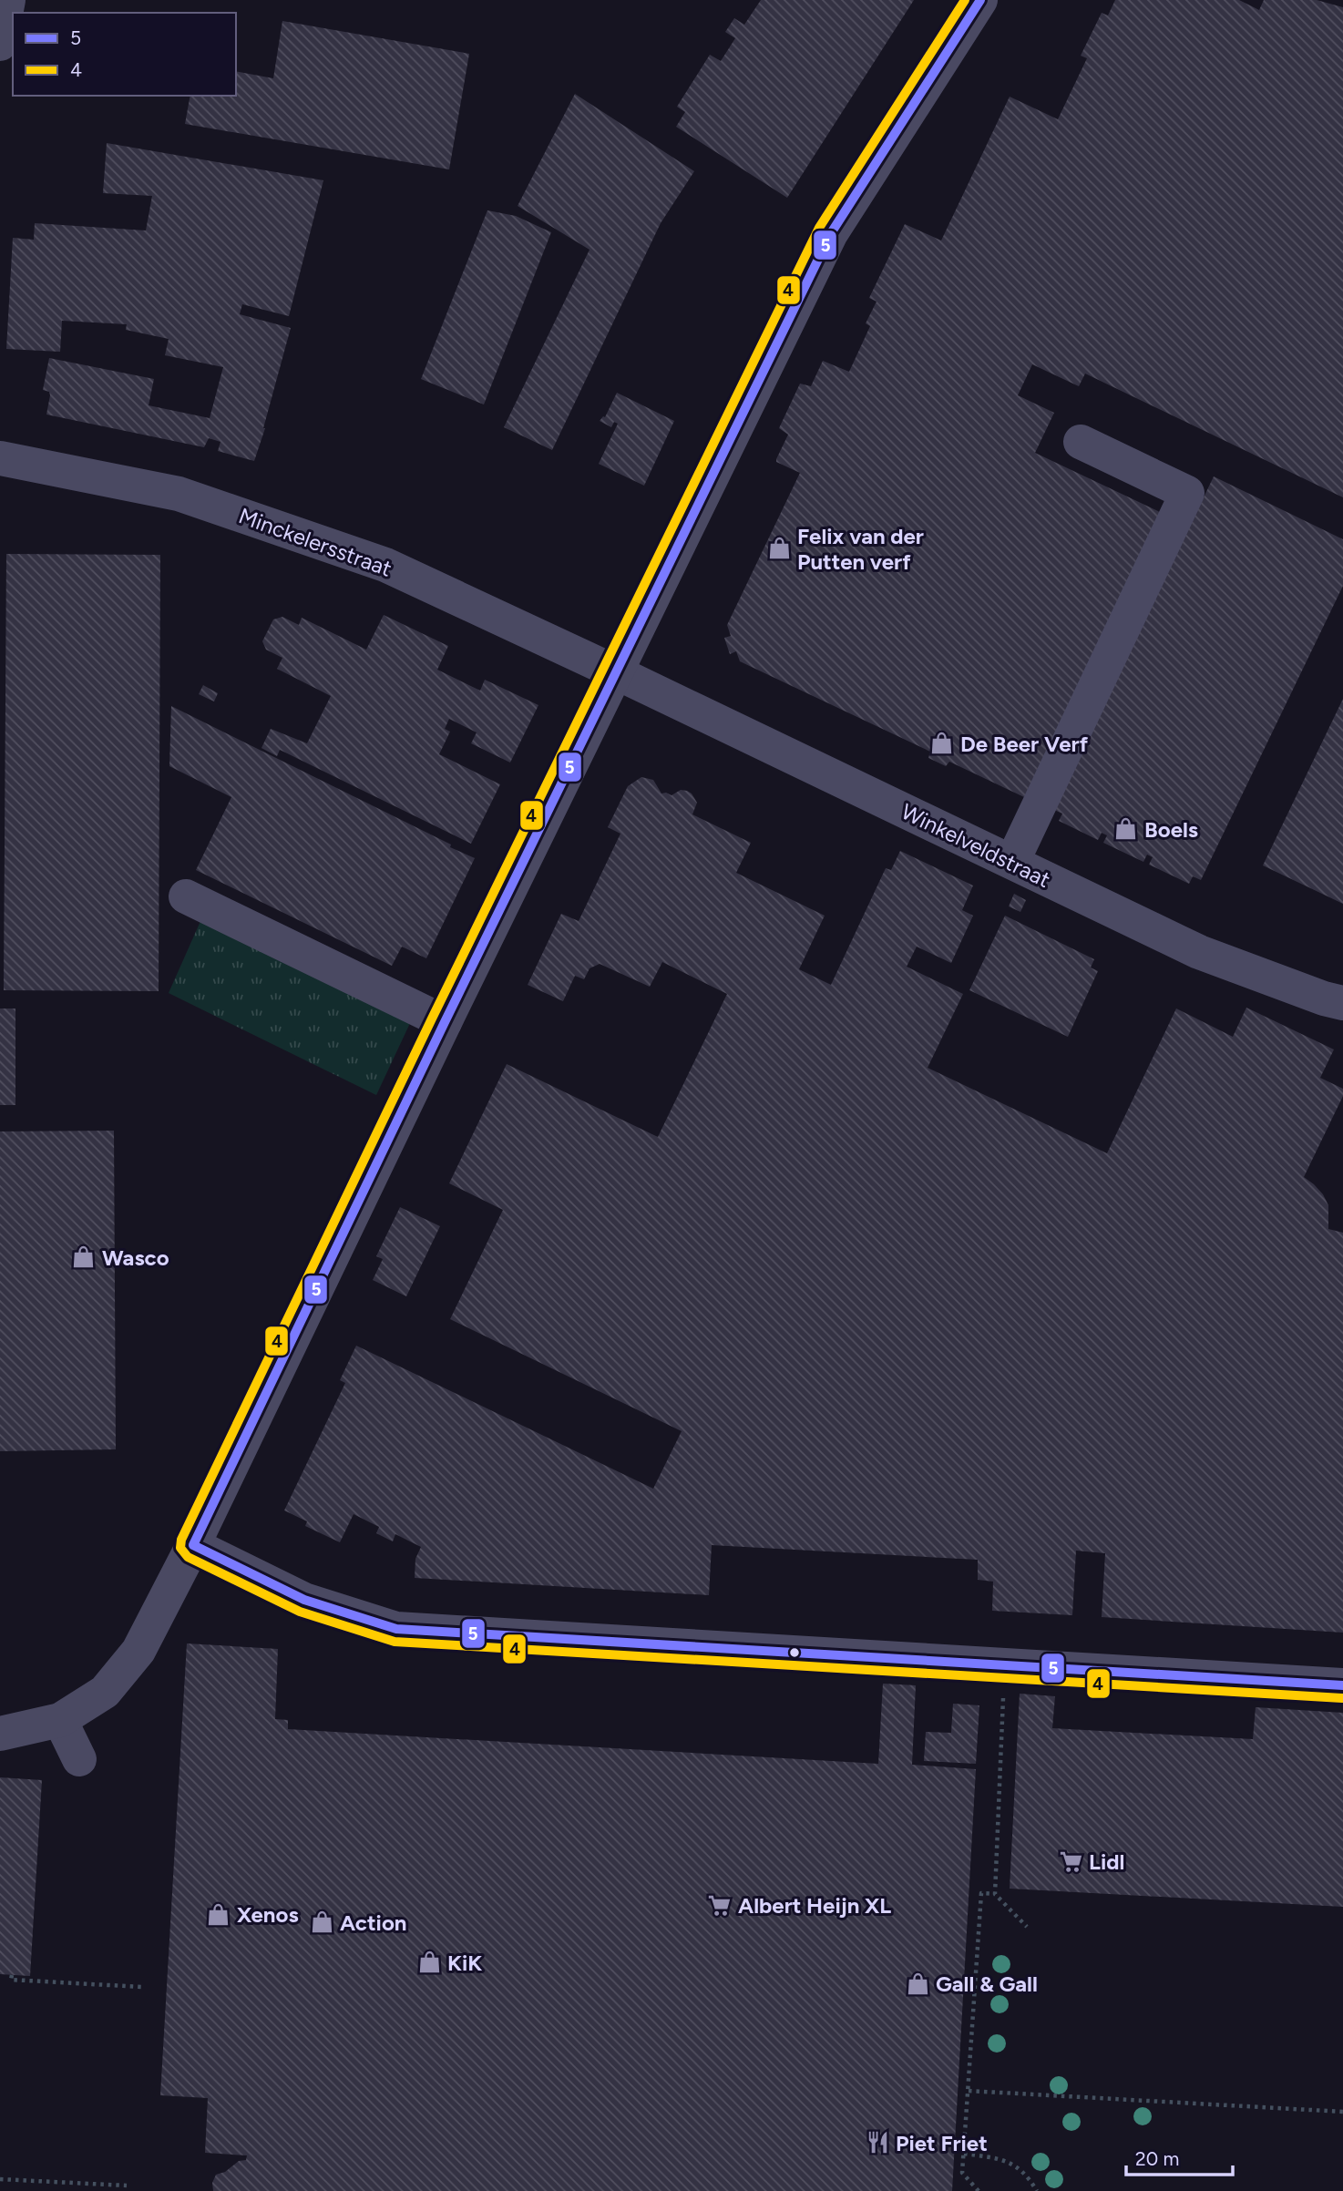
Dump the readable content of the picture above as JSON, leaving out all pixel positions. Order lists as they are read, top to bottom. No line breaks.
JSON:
{"streets":{"street":["Minckelersstraat","Winkelveldstraat"]},"crossings":[["Minckelersstraat","Winkelveldstraat"]],"places":{"shop":["Felix van der Putten verf","De Beer Verf","Boels","Wasco","Xenos","Action","KiK","Gall & Gall"],"supermarket":["Lidl","Albert Heijn XL"],"restaurant":["Piet Friet"]},"lines":["transit line 5","transit line 4"],"legend":["5","4"],"scale_bar":"20 m"}
